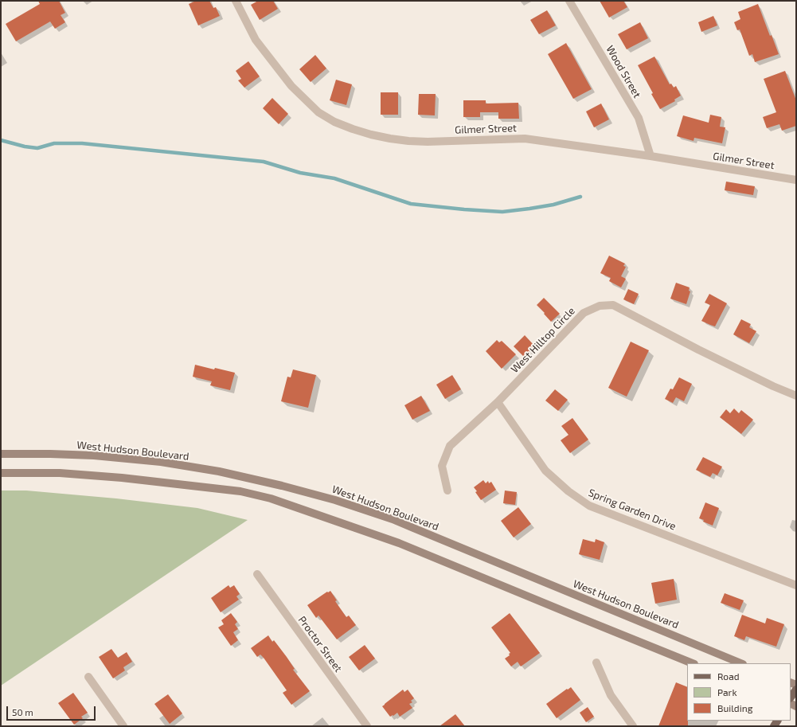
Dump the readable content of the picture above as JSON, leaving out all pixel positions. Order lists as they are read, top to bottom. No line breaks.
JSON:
{"streets":{"main road":["West Hudson Boulevard"],"street":["Wood Street","Gilmer Street","West Hilltop Circle","Spring Garden Drive","Proctor Street"]},"crossings":[["Wood Street","Gilmer Street"],["West Hilltop Circle","Spring Garden Drive"]],"legend":["Road","Park","Building"],"scale_bar":"50 m"}
